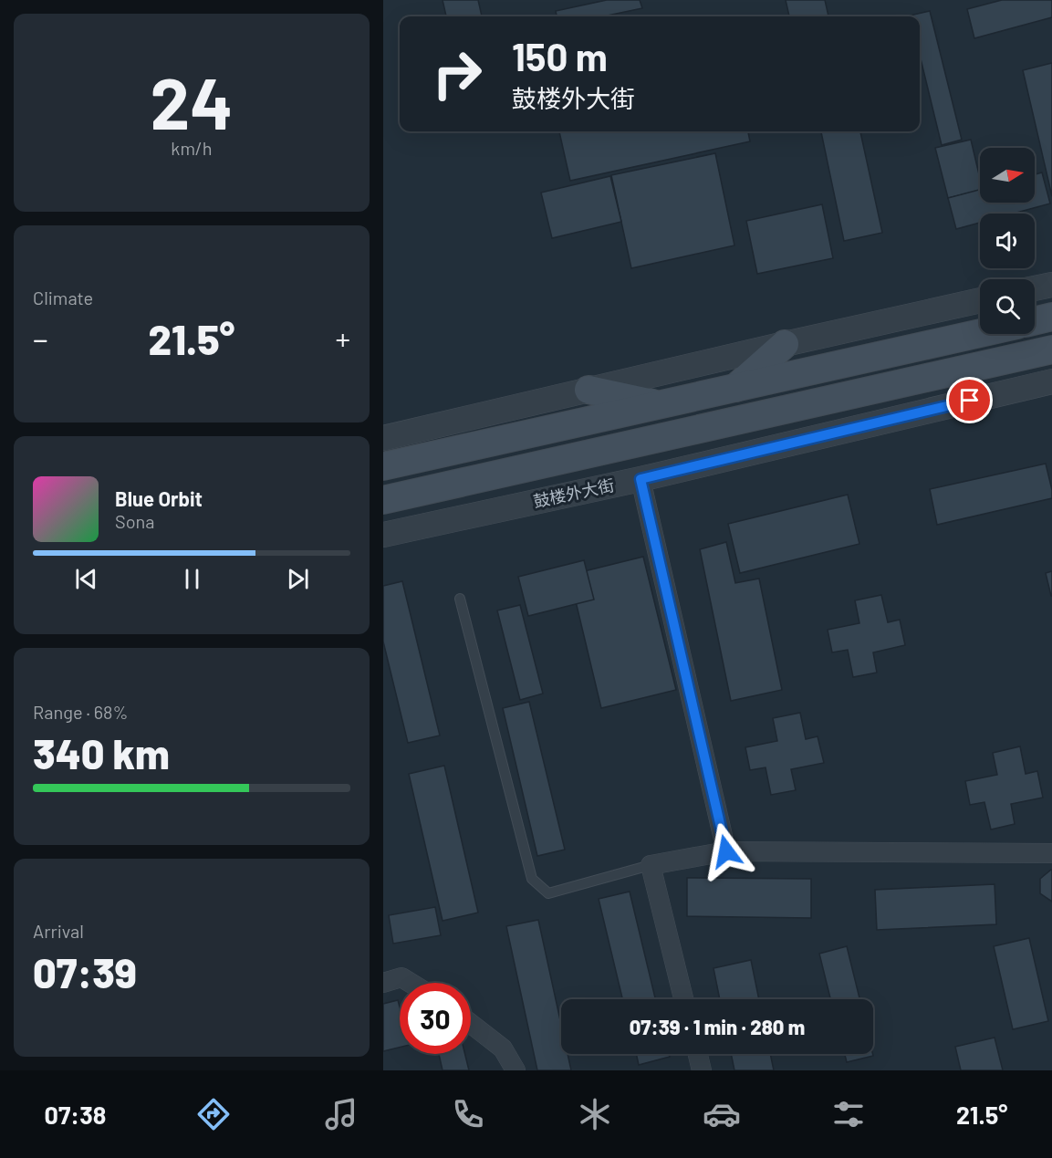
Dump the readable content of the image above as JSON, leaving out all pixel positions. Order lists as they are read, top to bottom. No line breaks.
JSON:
{"streets":{"street":["鼓楼外大街"]},"north":"right","page":{"tile":[["24","km/h"],"Climate",["Range · 68%","340 km"],["Arrival","07:39"]],"turn":["150 m","鼓楼外大街"],"heat":["−","21.5°","+"],"song":["Blue Orbit","Sona"],"limit":"30","trip":"07:39 · 1 min · 280 m","tabs":["07:38","21.5°"]}}
